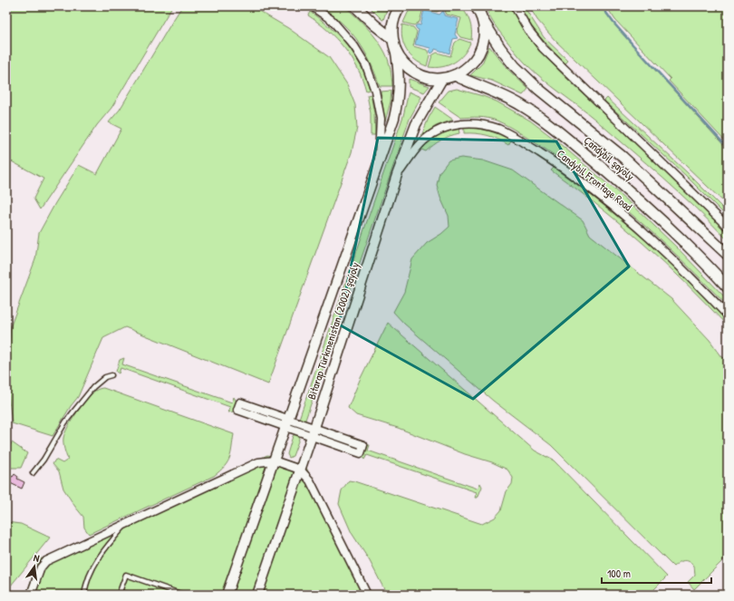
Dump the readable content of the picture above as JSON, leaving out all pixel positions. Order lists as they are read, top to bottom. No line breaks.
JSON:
{"streets":{"main road":["Çandybil şaýoly"],"street":["Candybil Frontage Road","Bitarap Türkmenistan (2002) şaýoly"]},"crossings":[["Candybil Frontage Road","Bitarap Türkmenistan (2002) şaýoly"]],"scale_bar":"100 m","north":"top"}
